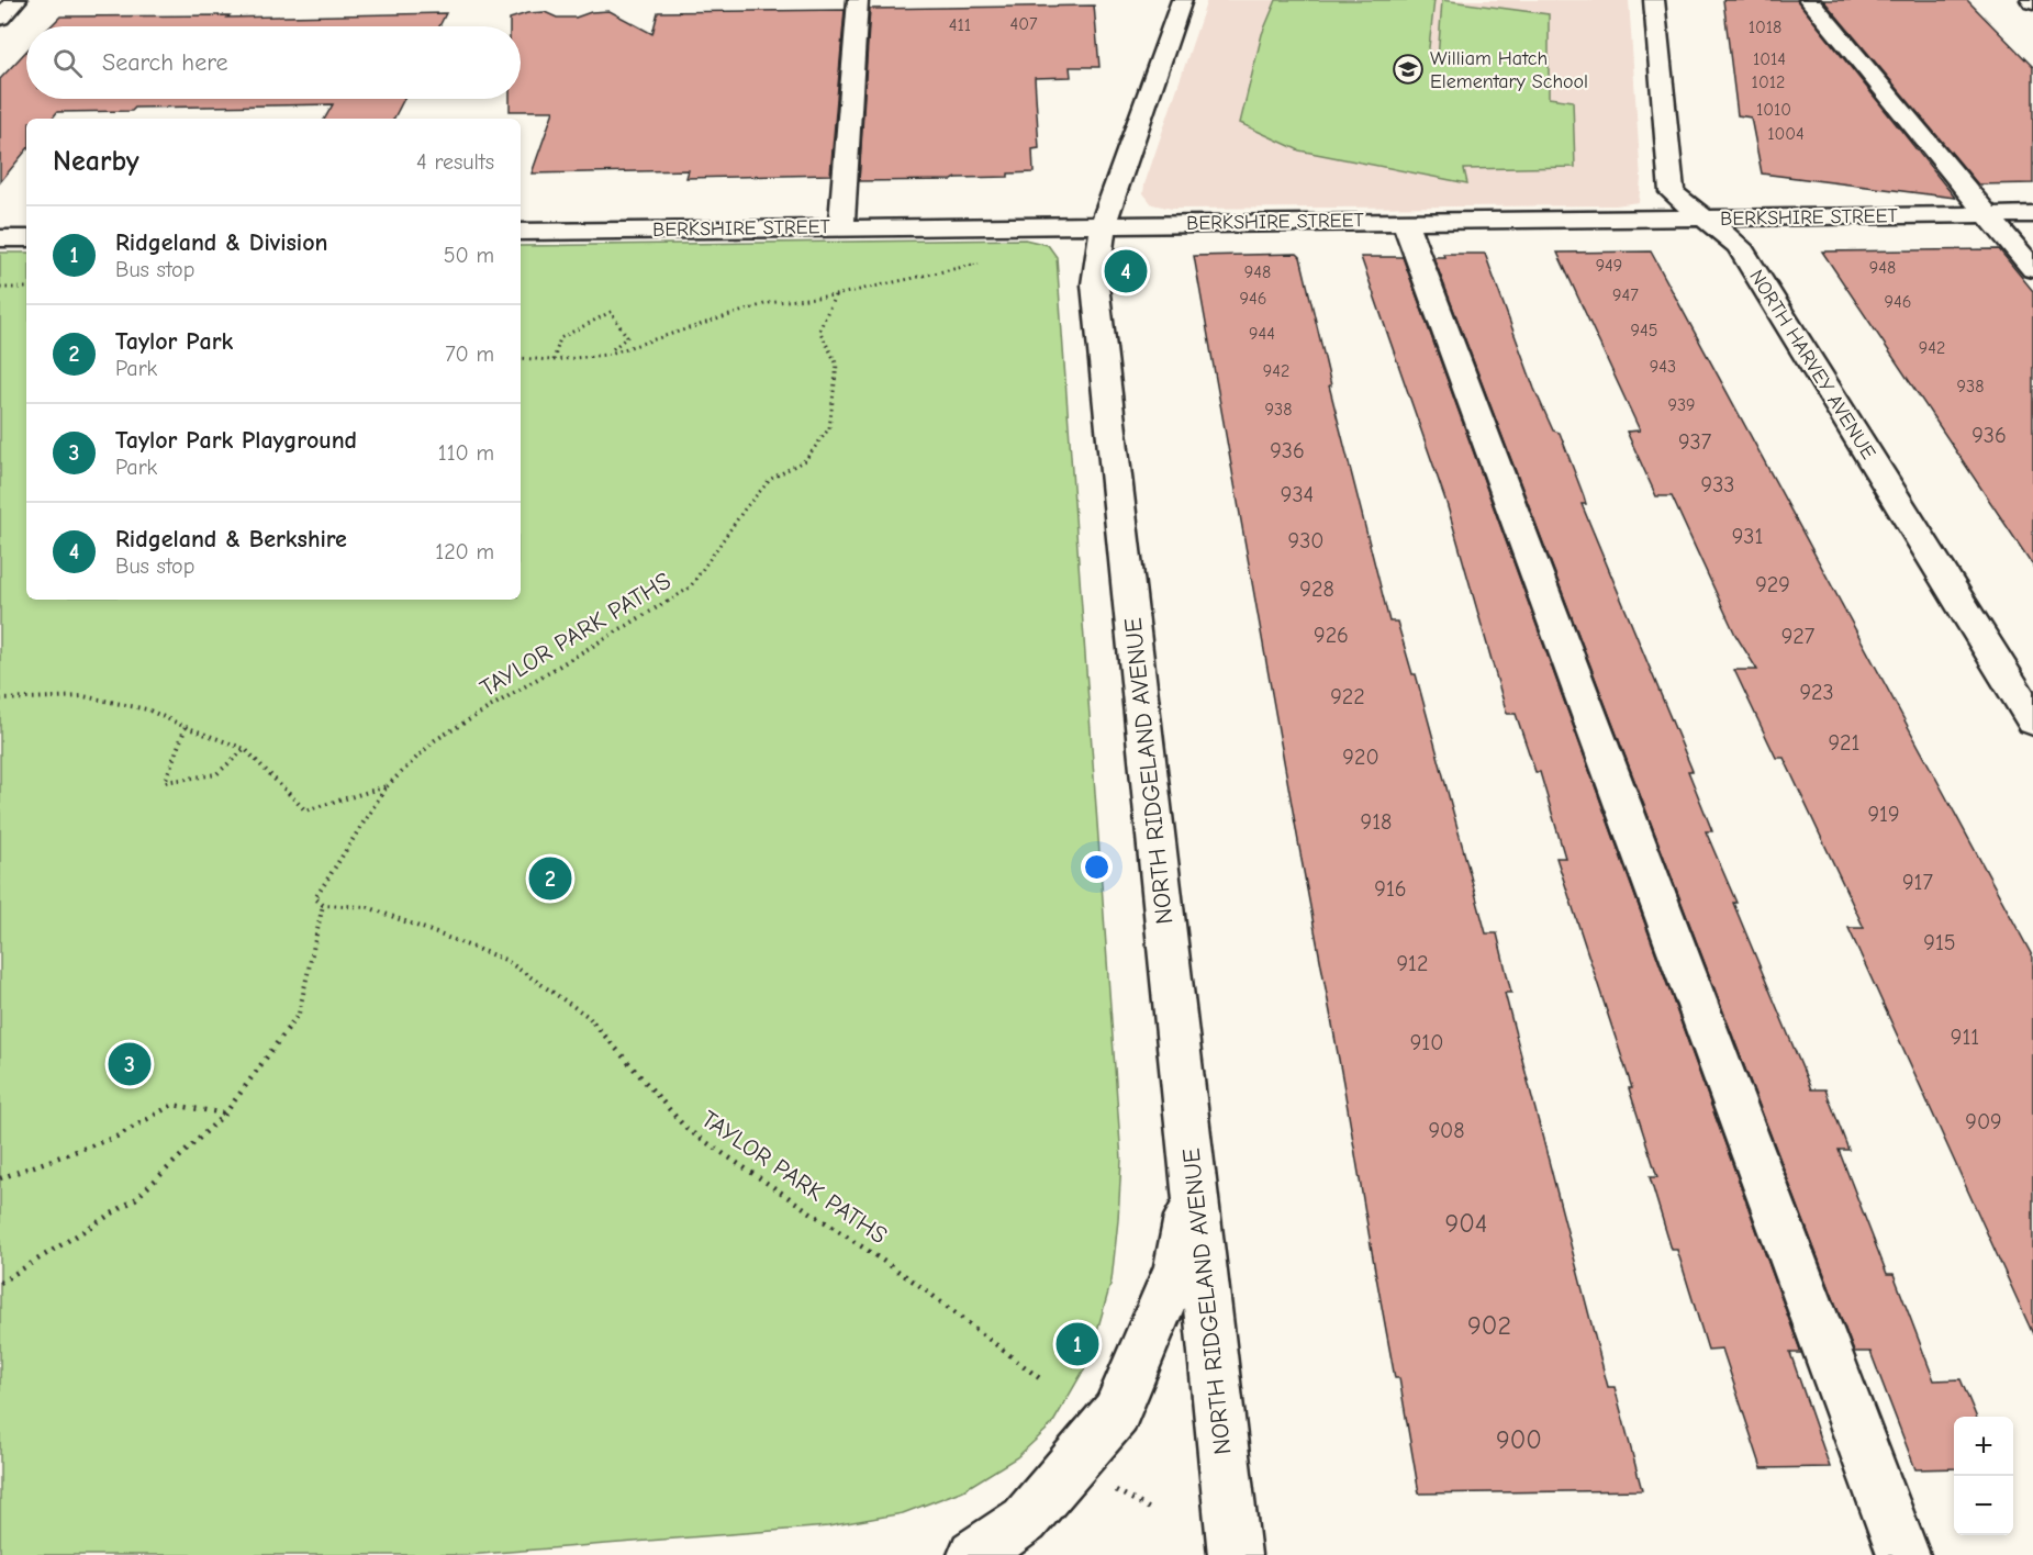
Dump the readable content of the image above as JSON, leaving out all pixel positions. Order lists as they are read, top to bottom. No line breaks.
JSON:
{"streets":{"street":["BERKSHIRE STREET","NORTH HARVEY AVENUE","NORTH RIDGELAND AVENUE"],"path":["TAYLOR PARK PATHS"]},"crossings":[["BERKSHIRE STREET","NORTH HARVEY AVENUE"],["BERKSHIRE STREET","NORTH RIDGELAND AVENUE"]],"places":{"school or university":["William Hatch Elementary School"]},"house_numbers":["407","411","1018","1014","1012","1010","1004","949","948","948","947","946","946","945","944","942","943","942","938","939","938","936","937","936","933","934","931","930","929","928","926","927","923","922","921","920","919","918","917","916","915","912","911","910","909","908","904","902","900"],"page":{"search":"Search here","heading":["Nearby","4 results"],"list":[{"mark":"1","name":"Ridgeland & Division","note":"Bus stop","value":"50 m"},{"mark":"2","name":"Taylor Park","note":"Park","value":"70 m"},{"mark":"3","name":"Taylor Park Playground","note":"Park","value":"110 m"},{"mark":"4","name":"Ridgeland & Berkshire","note":"Bus stop","value":"120 m"}],"pins":["4","2","3","1"],"map_buttons":["+","−"]}}
